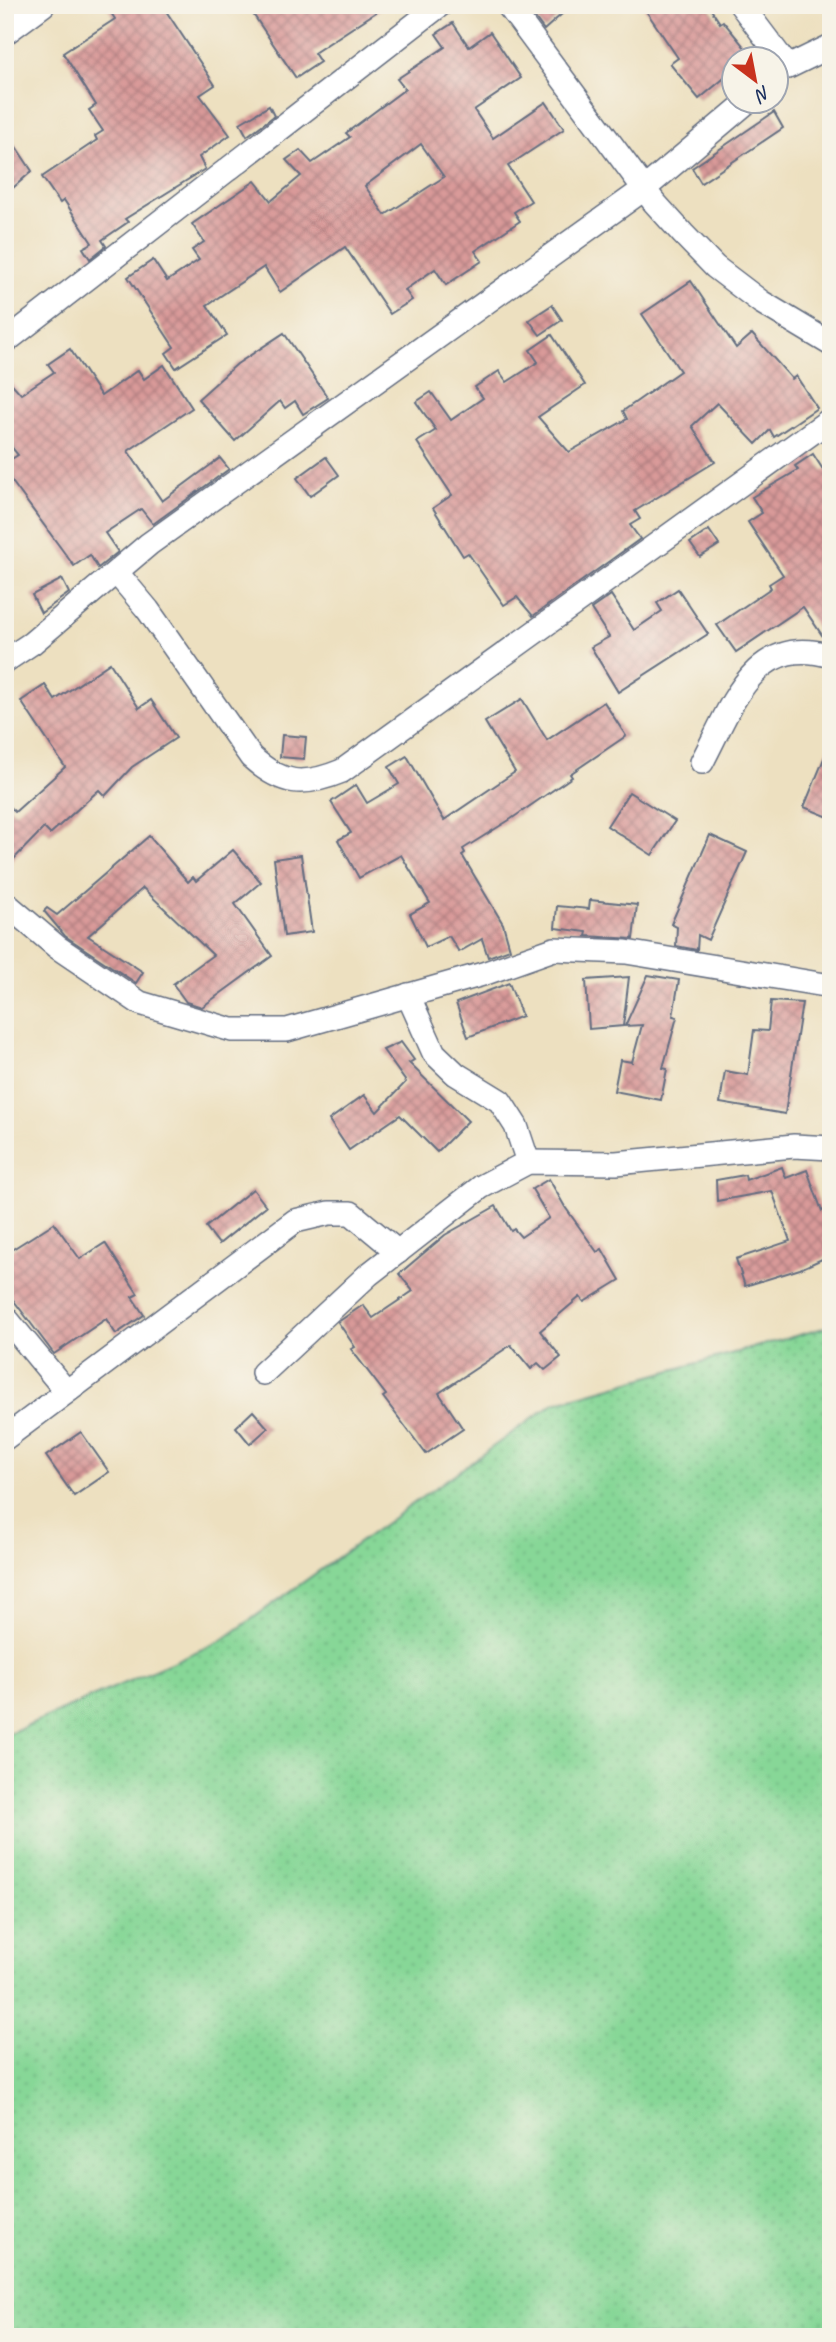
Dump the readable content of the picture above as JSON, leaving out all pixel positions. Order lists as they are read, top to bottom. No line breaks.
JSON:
{"north":"bottom right"}
